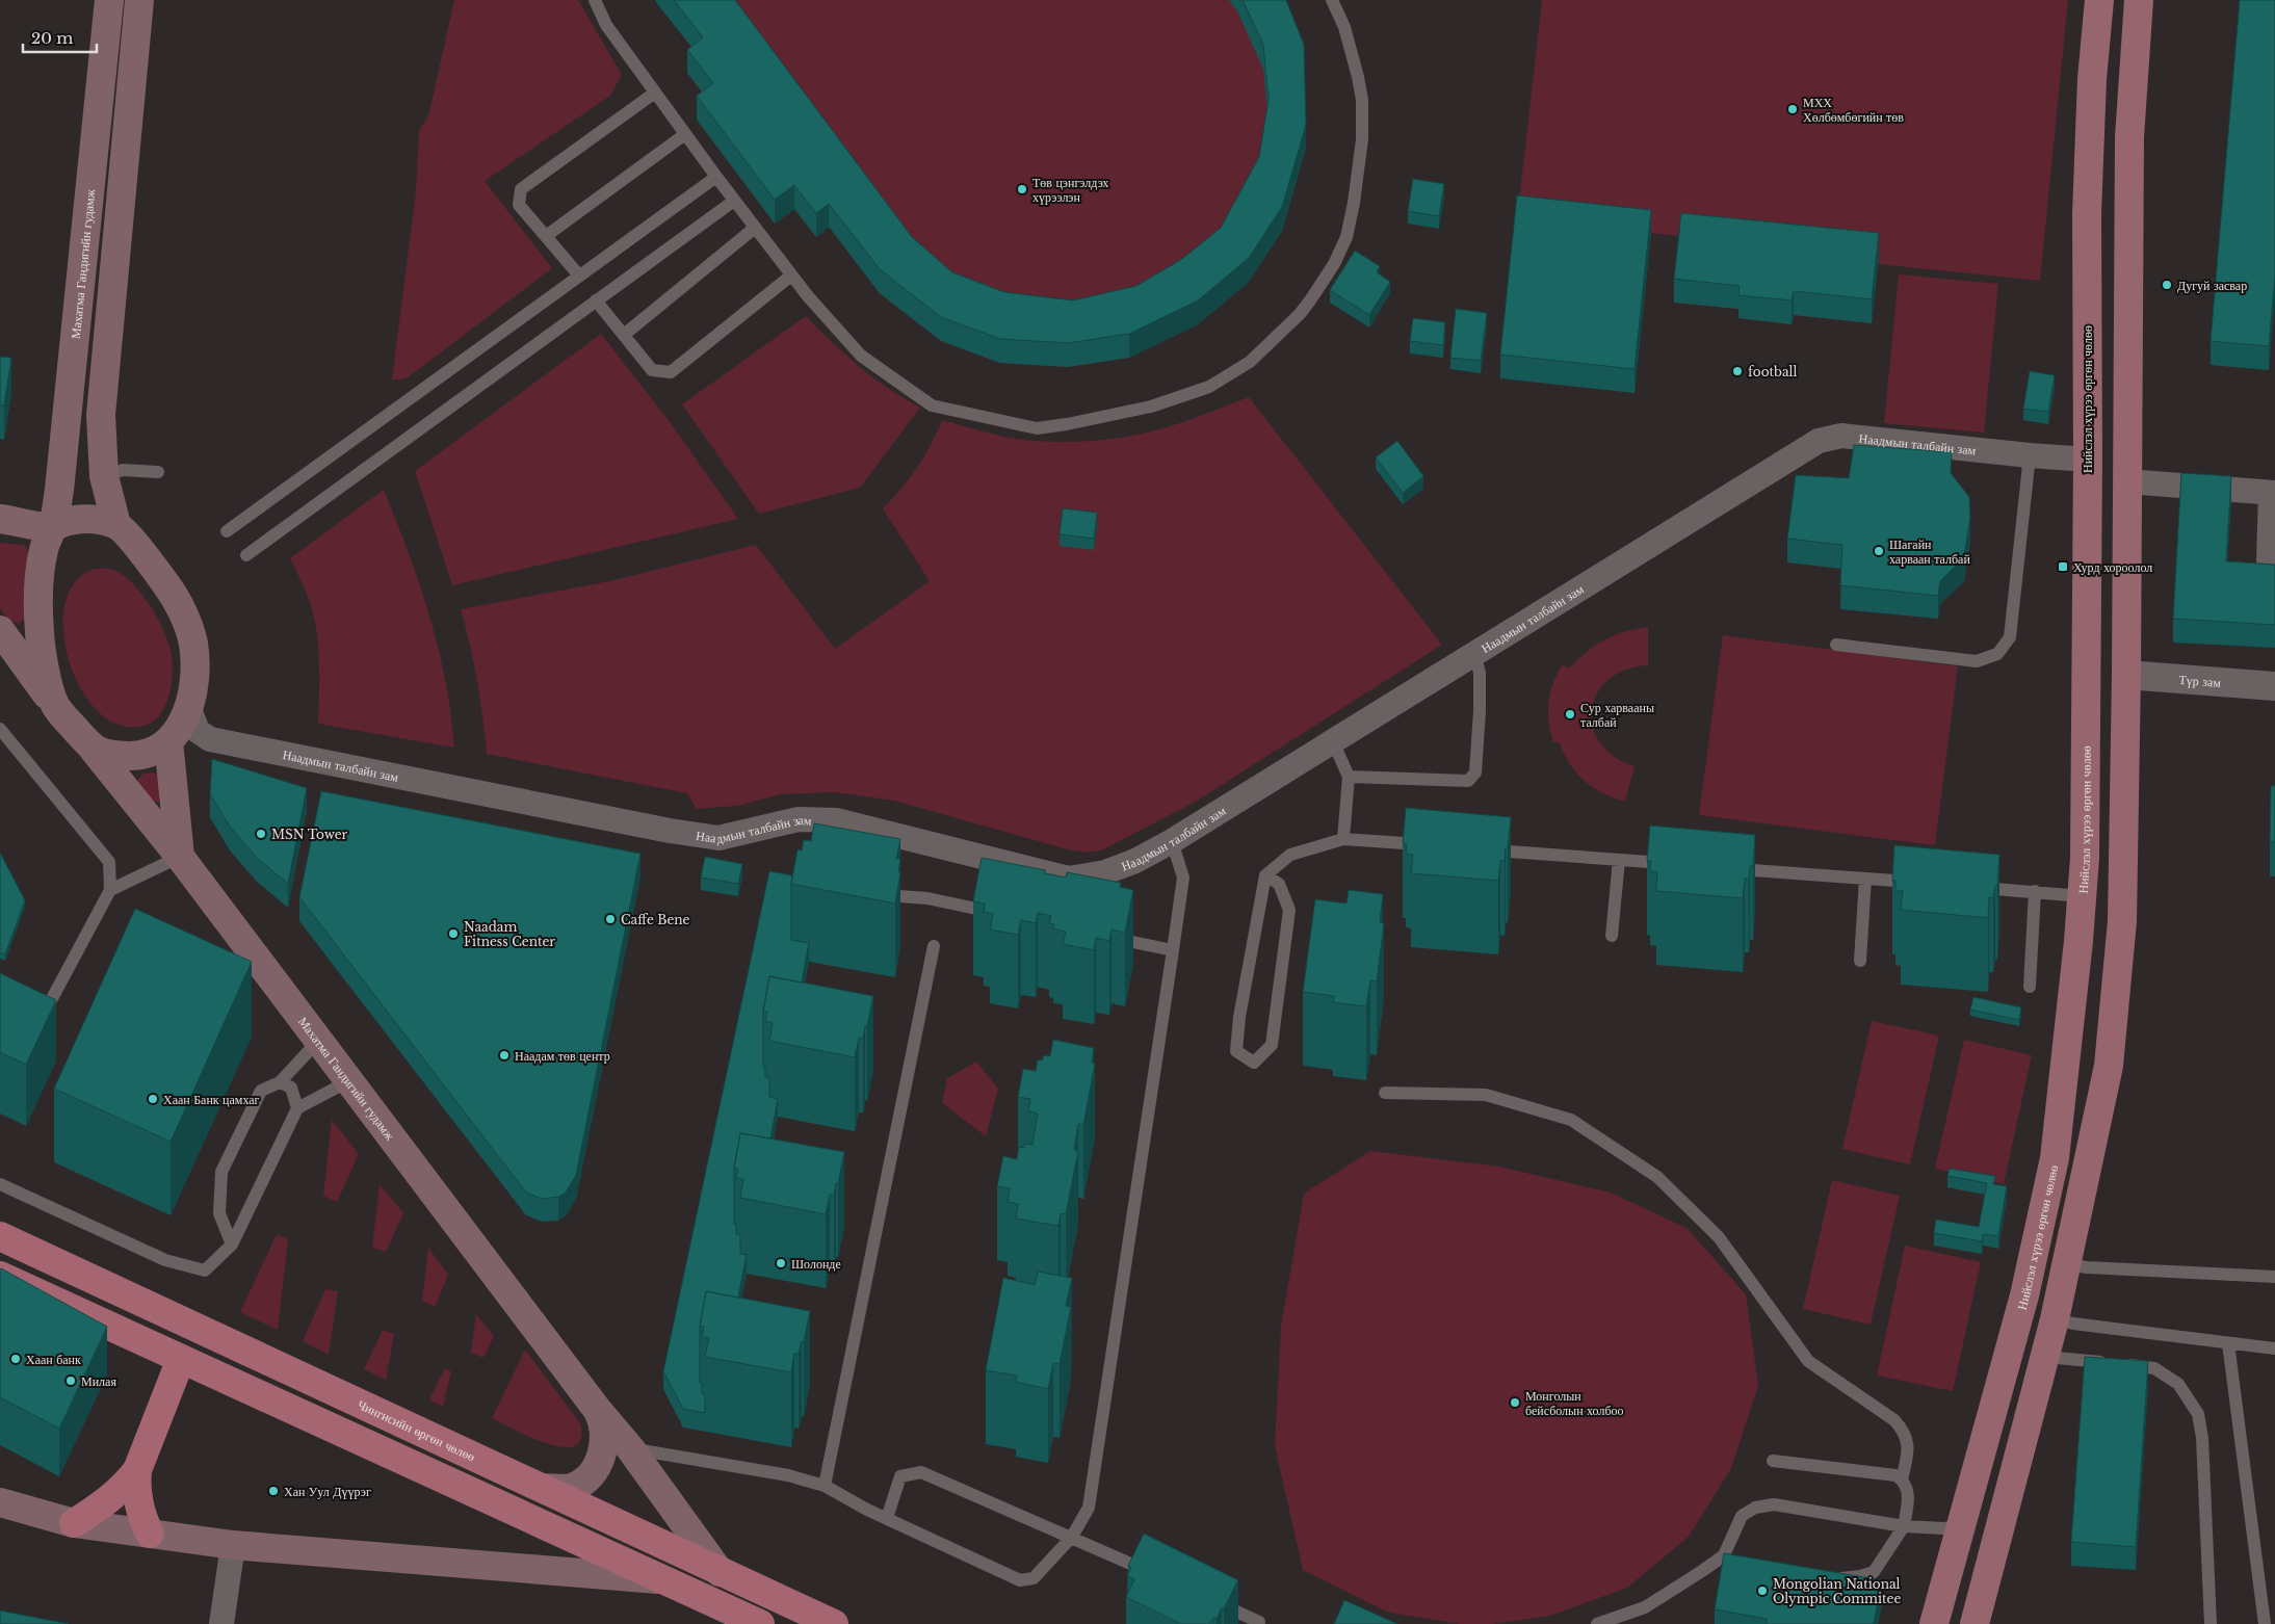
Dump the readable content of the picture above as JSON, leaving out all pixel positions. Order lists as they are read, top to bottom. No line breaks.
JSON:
{"streets":{"highway":["Чингисийн өргөн чөлөө"],"main road":["Махатма Гандигийн гудамж","Нийслэл хүрээ өргөн чөлөө"],"street":["Наадмын талбайн зам","Түр зам"]},"crossings":[["Махатма Гандигийн гудамж","Чингисийн өргөн чөлөө"],["Нийслэл хүрээ өргөн чөлөө","Наадмын талбайн зам"]],"places":{"other":["МХХ Хөлбөмбөгийн төв","Төв цэнгэлдэх хүрээлэн","Дугуй засвар","football","Шагайн харваан талбай","Сур харвааны талбай","MSN Tower","Caffe Bene","Naadam Fitness Center","Наадам төв центр","Хаан Банк цамхаг","Шолонде","Хаан банк","Милая","Монголын бейсболын холбоо","Хан Уул Дүүрэг","Mongolian National Olympic Commitee"],"transit":["Хурд хороолол"]},"scale_bar":"20 m"}
